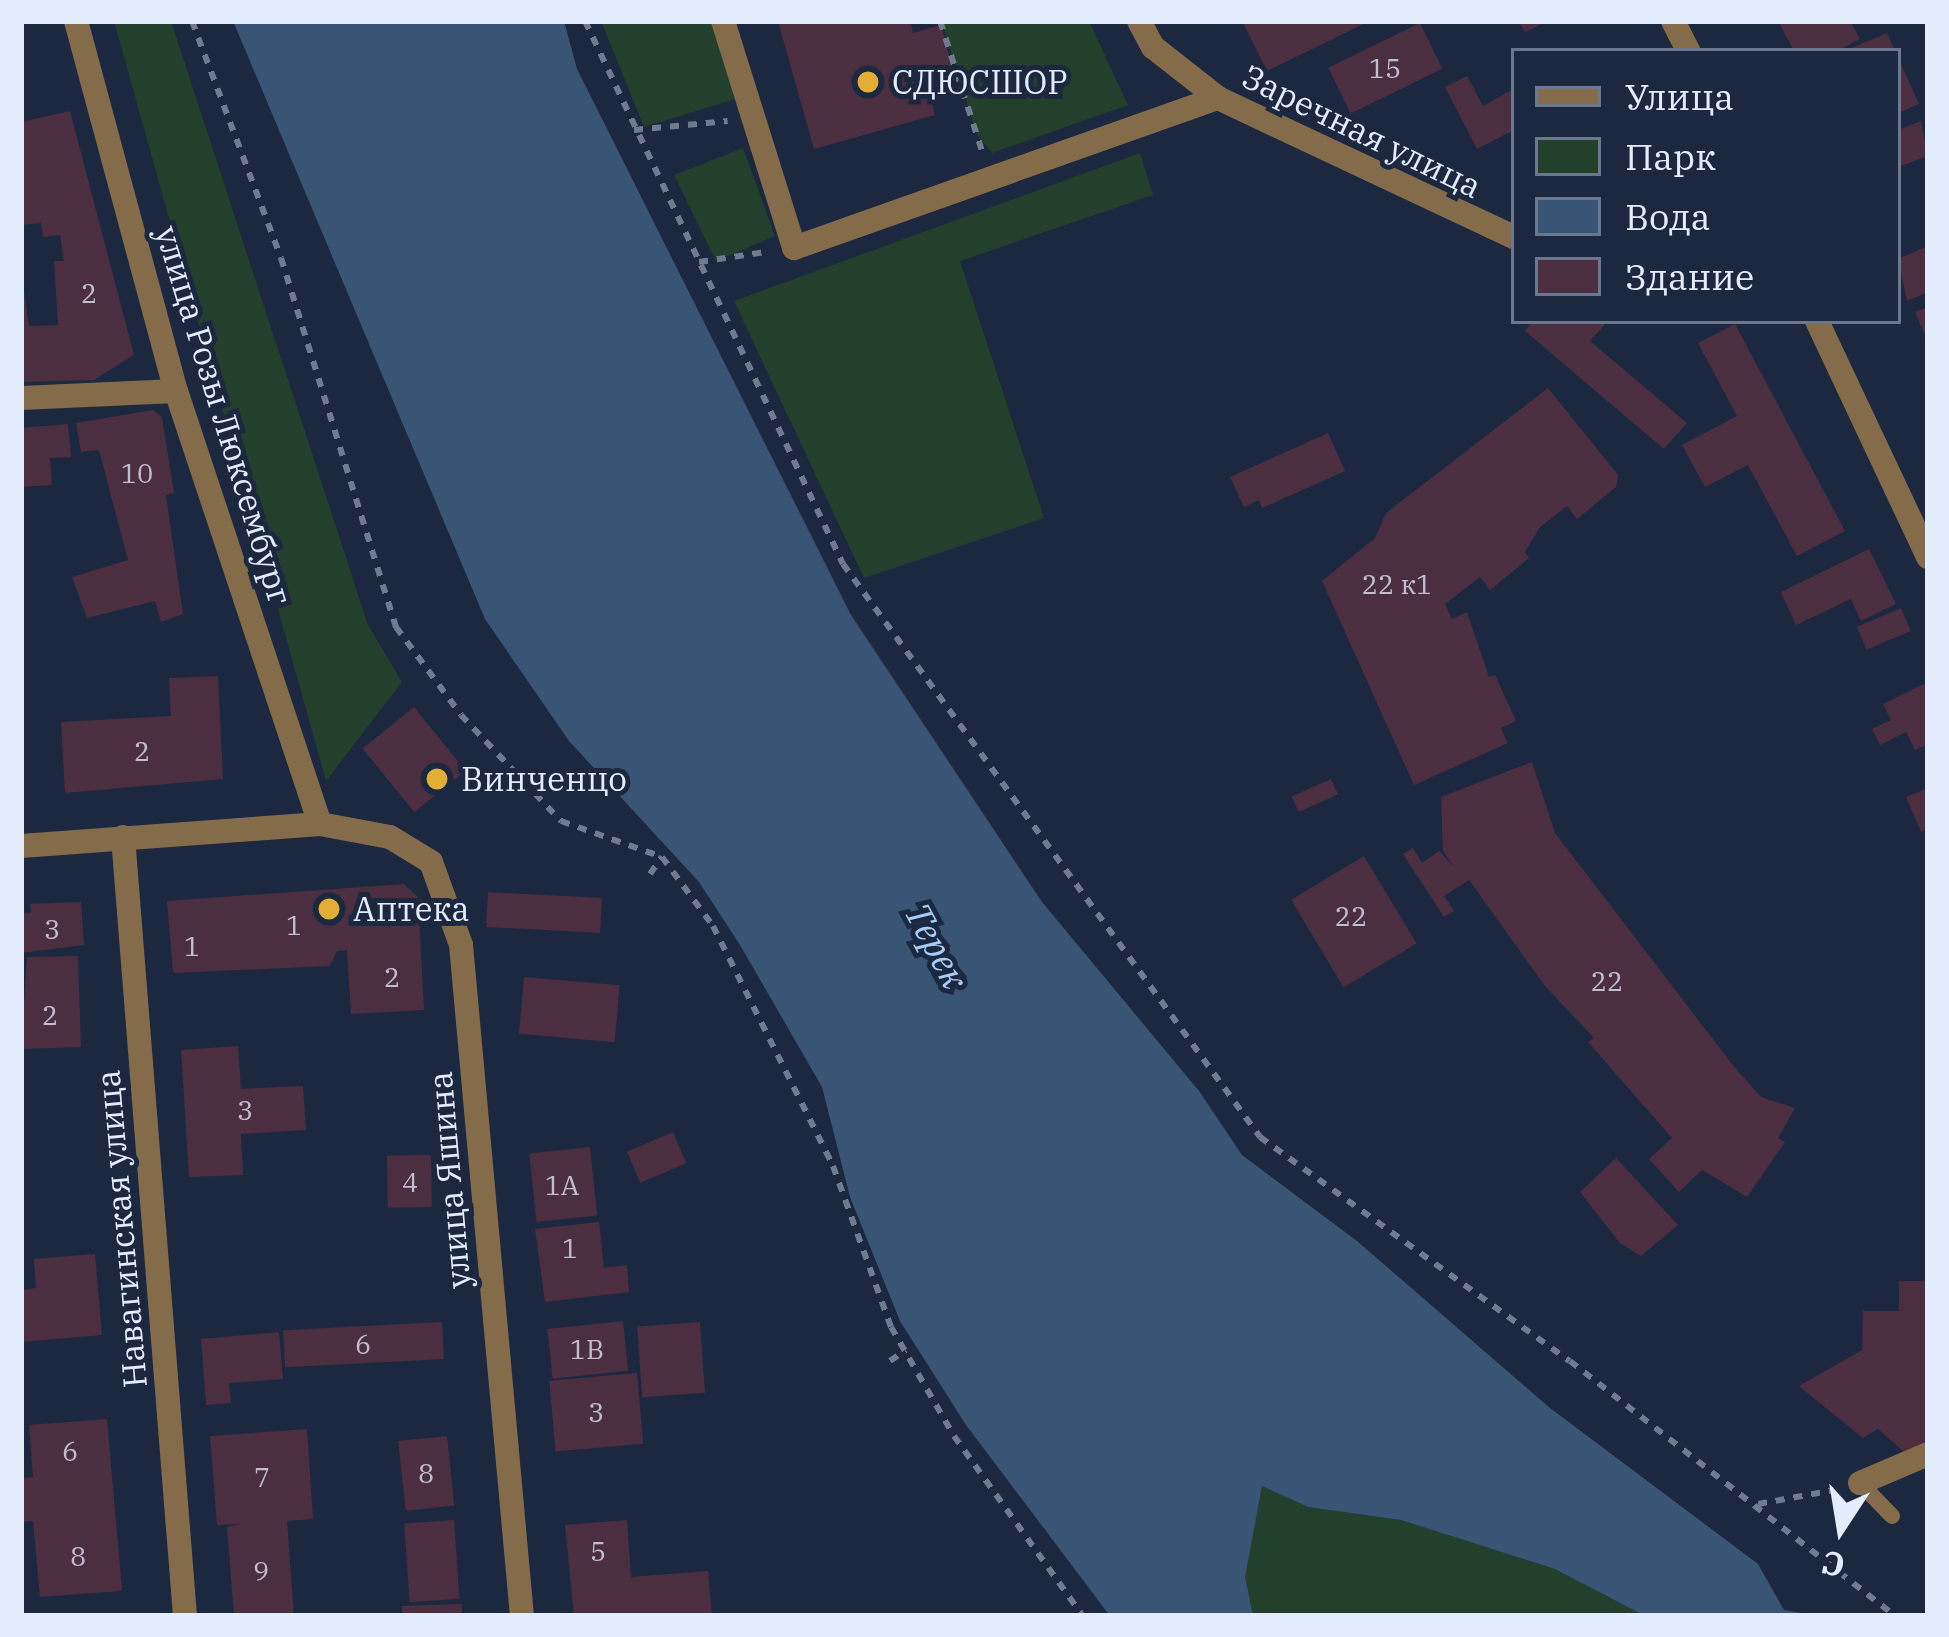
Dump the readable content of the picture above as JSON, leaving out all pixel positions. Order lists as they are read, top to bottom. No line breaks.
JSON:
{"streets":{"street":["Заречная улица","улица Розы Люксембург","улица Яшина","Навагинская улица"]},"crossings":[["улица Розы Люксембург","улица Яшина"],["улица Яшина","Навагинская улица"]],"water":["Терек"],"places":["СДЮСШОР","Винченцо","Аптека"],"house_numbers":["15","2","10","22 к1","2","22","1","3","1","2","22","2","3","4","1А","1","6","1В","3","6","8","7","5","8","9"],"legend":["Улица","Парк","Вода","Здание"],"north":"bottom"}
